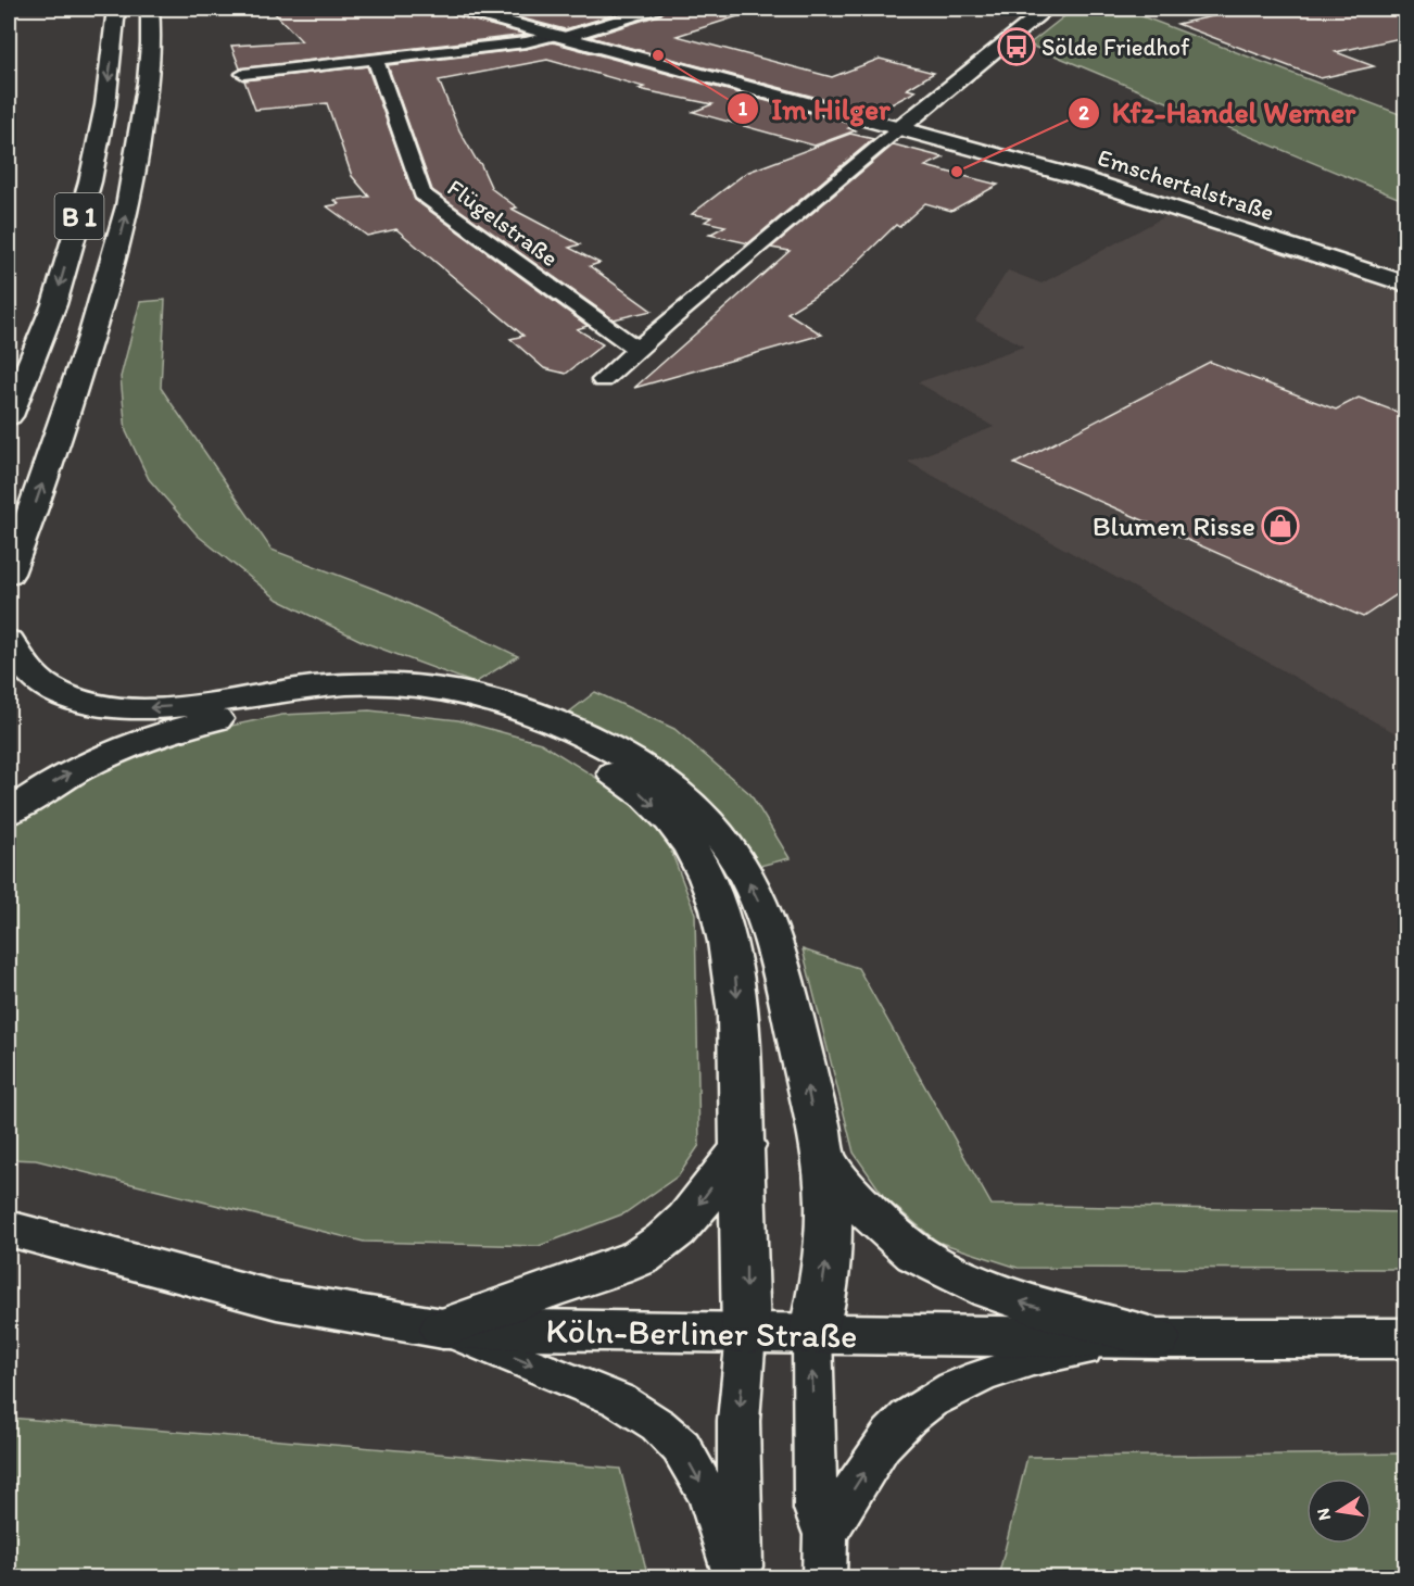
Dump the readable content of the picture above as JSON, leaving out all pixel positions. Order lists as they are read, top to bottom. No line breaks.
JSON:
{"streets":{"main road":["Emschertalstraße","B 1","Köln-Berliner Straße"],"street":["Flügelstraße"]},"places":{"bus stop":["Sölde Friedhof"],"other":["Im Hilger","Kfz-Handel Werner"],"shop":["Blumen Risse"]},"north":"left"}
